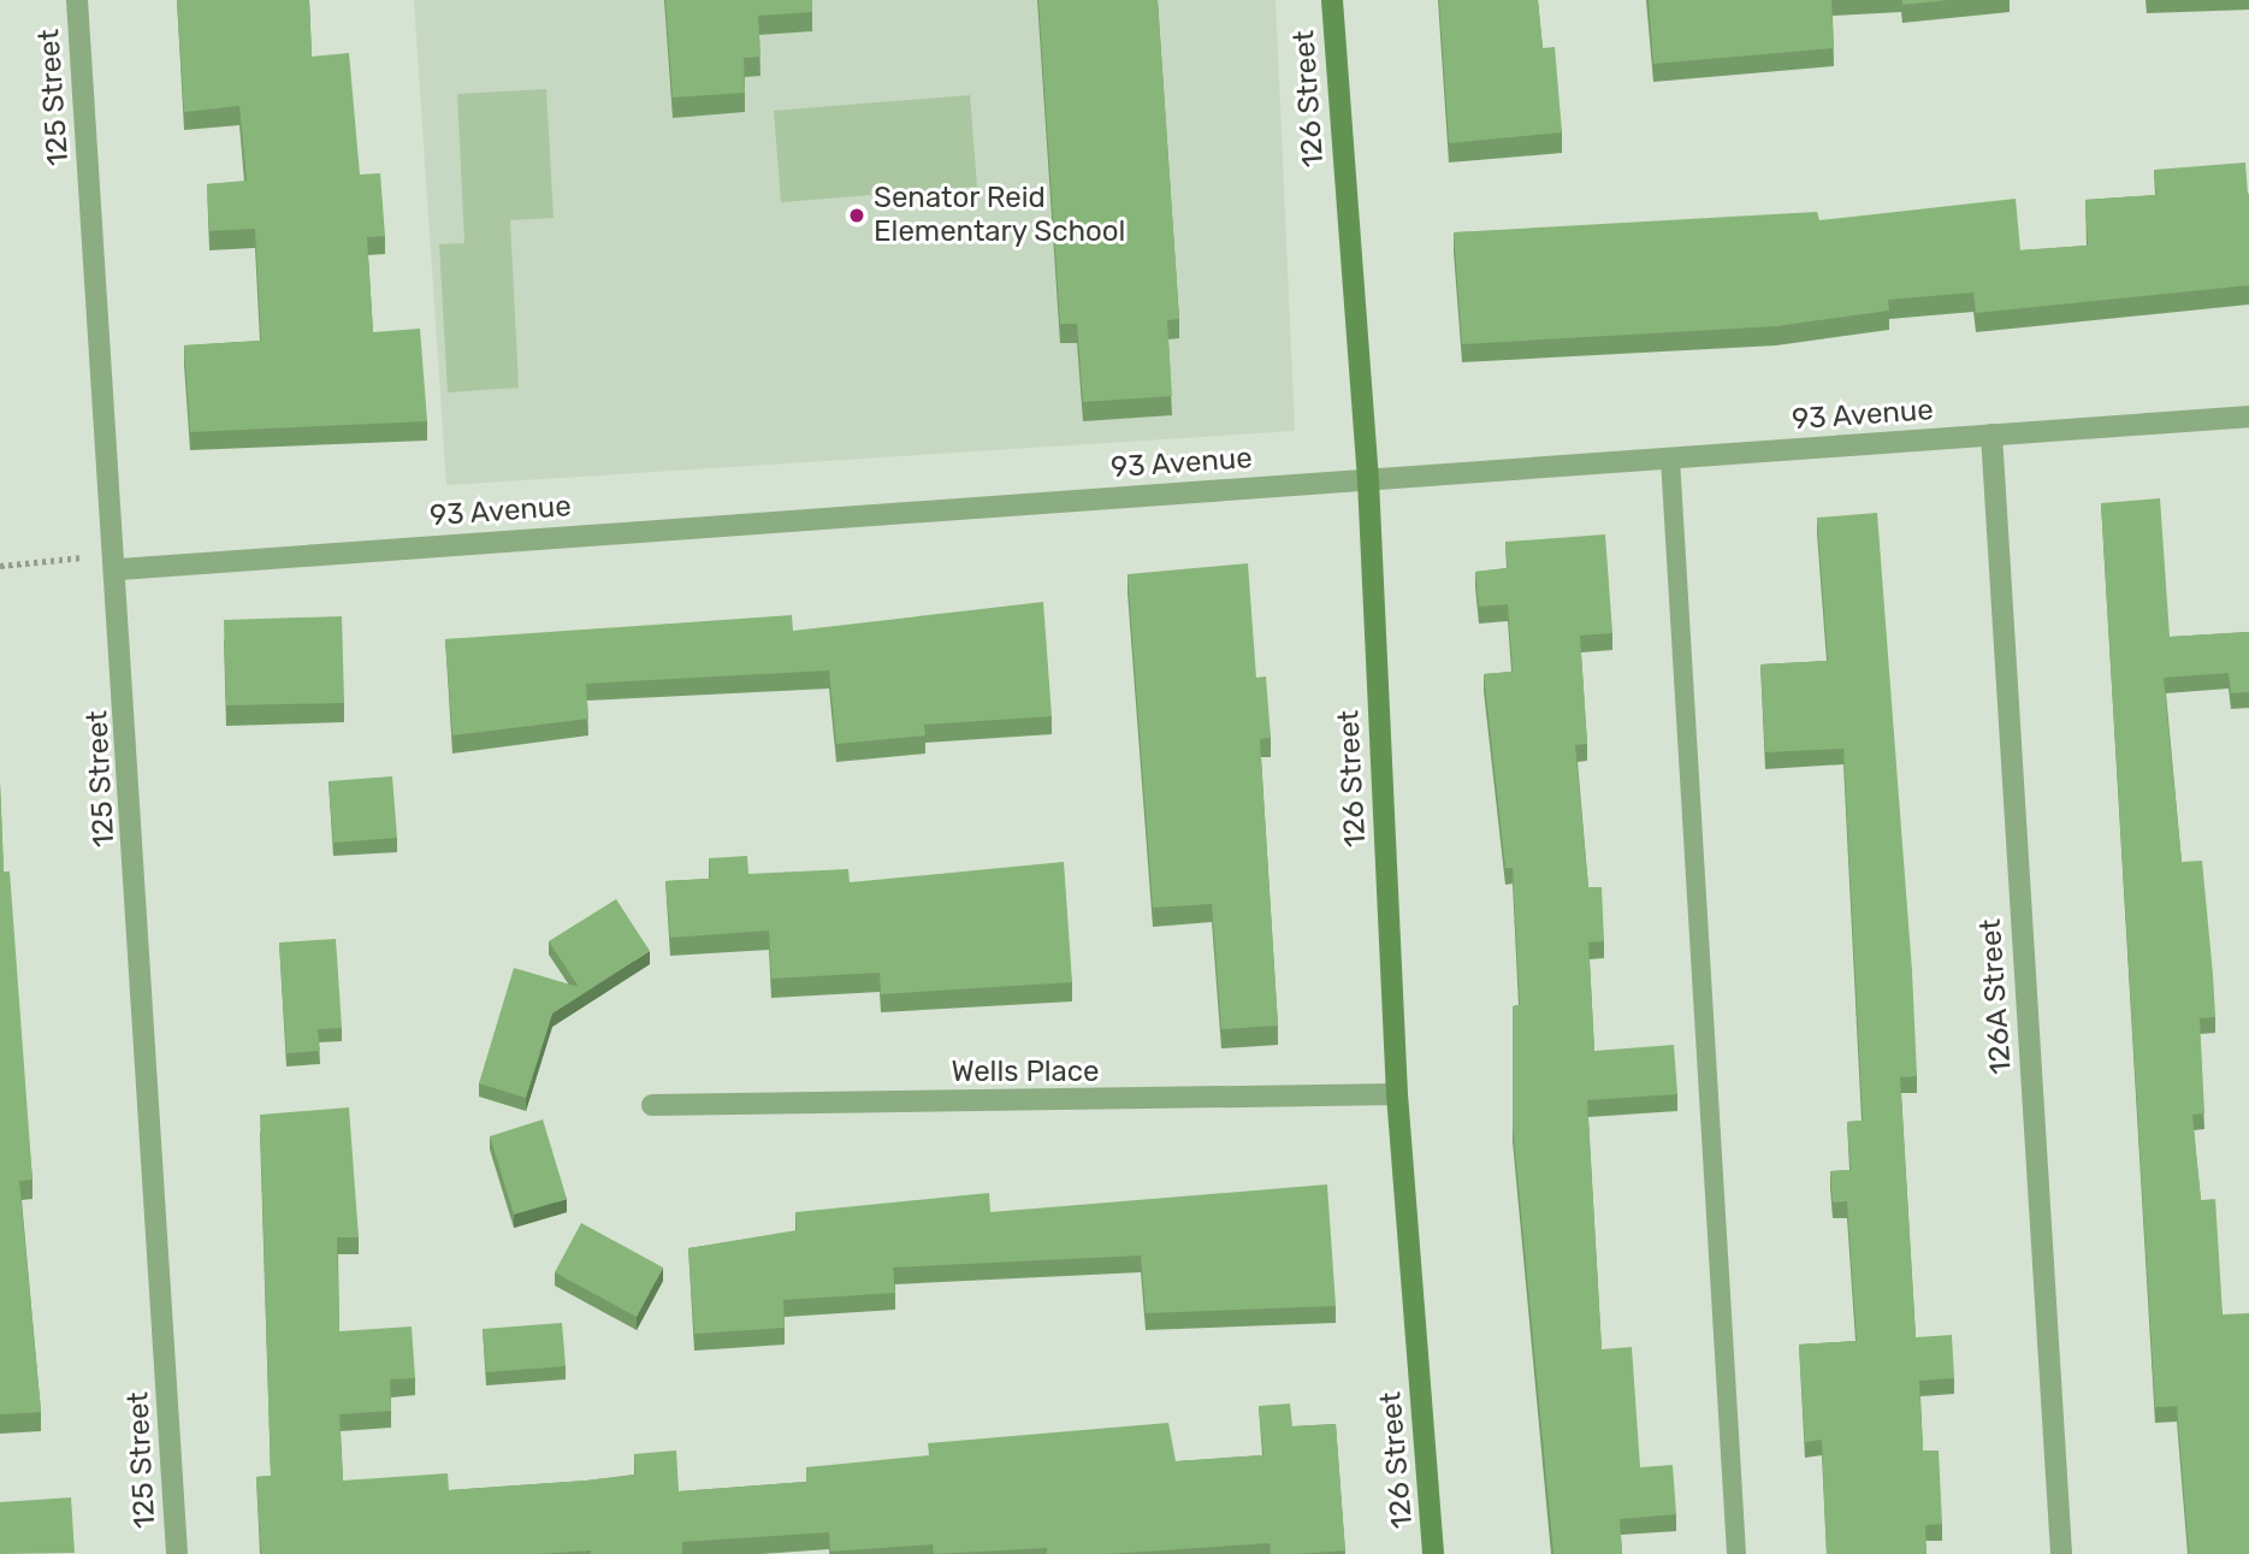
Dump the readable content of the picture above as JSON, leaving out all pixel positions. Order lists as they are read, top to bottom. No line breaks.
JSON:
{"streets":{"street":["125 Street","126 Street","93 Avenue","126A Street","Wells Place"]},"crossings":[["125 Street","93 Avenue"],["126 Street","93 Avenue"],["126 Street","Wells Place"],["93 Avenue","126A Street"]],"places":["Senator Reid Elementary School"]}
